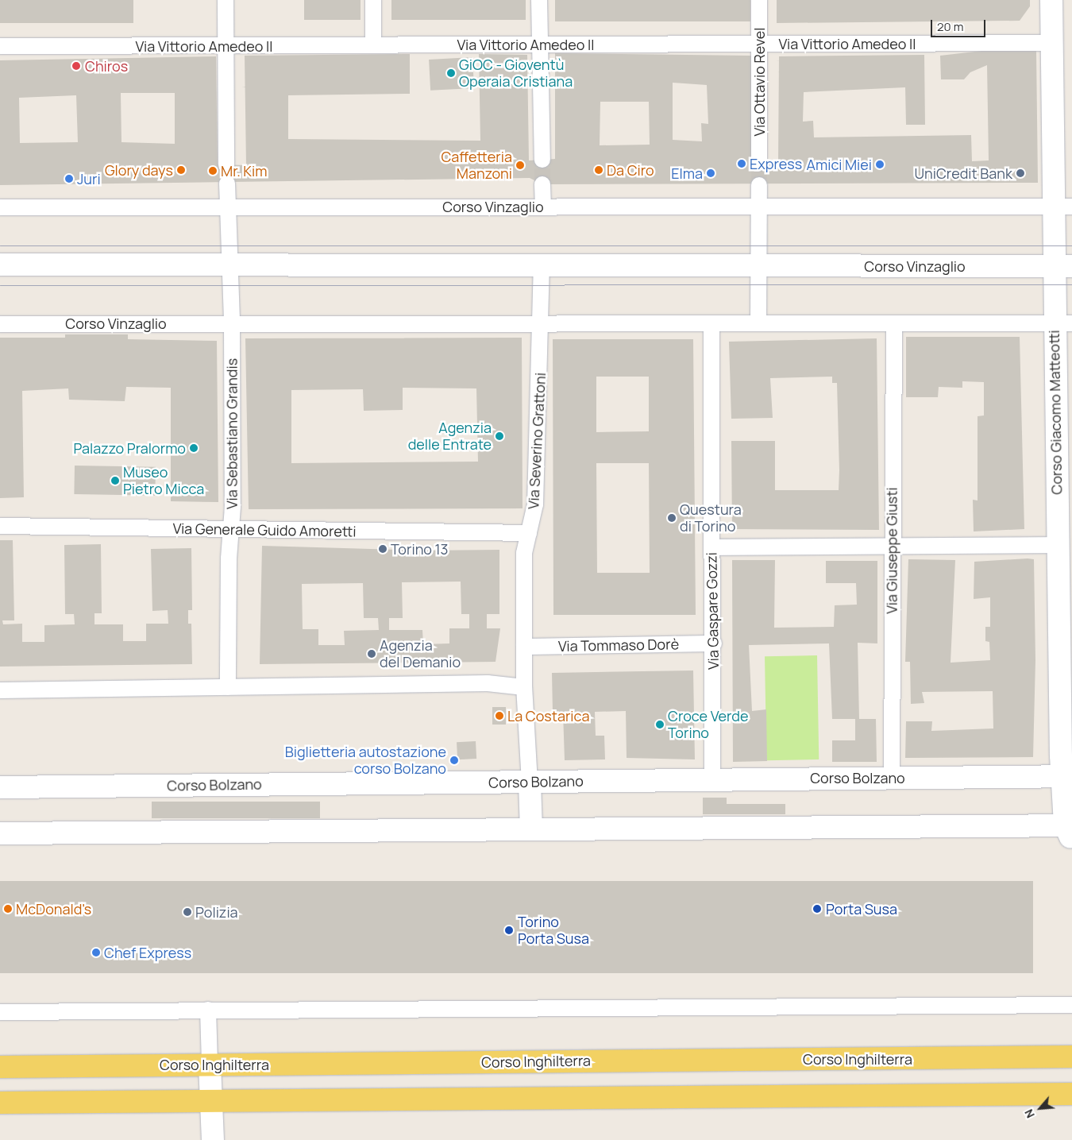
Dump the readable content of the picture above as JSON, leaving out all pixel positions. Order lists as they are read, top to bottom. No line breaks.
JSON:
{"streets":{"main road":["Corso Inghilterra"],"street":["Via Vittorio Amedeo II","Via Ottavio Revel","Corso Vinzaglio","Corso Giacomo Matteotti","Via Sebastiano Grandis","Via Severino Grattoni","Via Generale Guido Amoretti","Via Giuseppe Giusti","Via Gaspare Gozzi","Via Tommaso Dorè","Corso Bolzano"]},"crossings":[["Via Vittorio Amedeo II","Via Ottavio Revel"],["Via Vittorio Amedeo II","Corso Giacomo Matteotti"],["Corso Vinzaglio","Corso Giacomo Matteotti"],["Corso Vinzaglio","Via Sebastiano Grandis"],["Corso Vinzaglio","Via Severino Grattoni"],["Corso Vinzaglio","Via Giuseppe Giusti"],["Corso Vinzaglio","Via Gaspare Gozzi"],["Corso Giacomo Matteotti","Corso Bolzano"],["Via Sebastiano Grandis","Via Generale Guido Amoretti"],["Via Severino Grattoni","Via Generale Guido Amoretti"],["Via Severino Grattoni","Via Tommaso Dorè"],["Via Severino Grattoni","Corso Bolzano"],["Via Giuseppe Giusti","Corso Bolzano"],["Via Gaspare Gozzi","Via Tommaso Dorè"],["Via Gaspare Gozzi","Corso Bolzano"]],"places":["Chiros","GiOC - Gioventù Operaia Cristiana","Express","Amici Miei","Caffetteria Manzoni","Glory days","Da Ciro","Mr. Kim","Elma","UniCredit Bank","Juri","Agenzia delle Entrate","Palazzo Pralormo","Museo Pietro Micca","Questura di Torino","Torino 13","Agenzia del Demanio","La Costarica","Croce Verde Torino","Biglietteria autostazione corso Bolzano","McDonald's","Porta Susa","Polizia","Torino Porta Susa","Chef Express"],"scale_bar":"20 m","north":"bottom left"}
